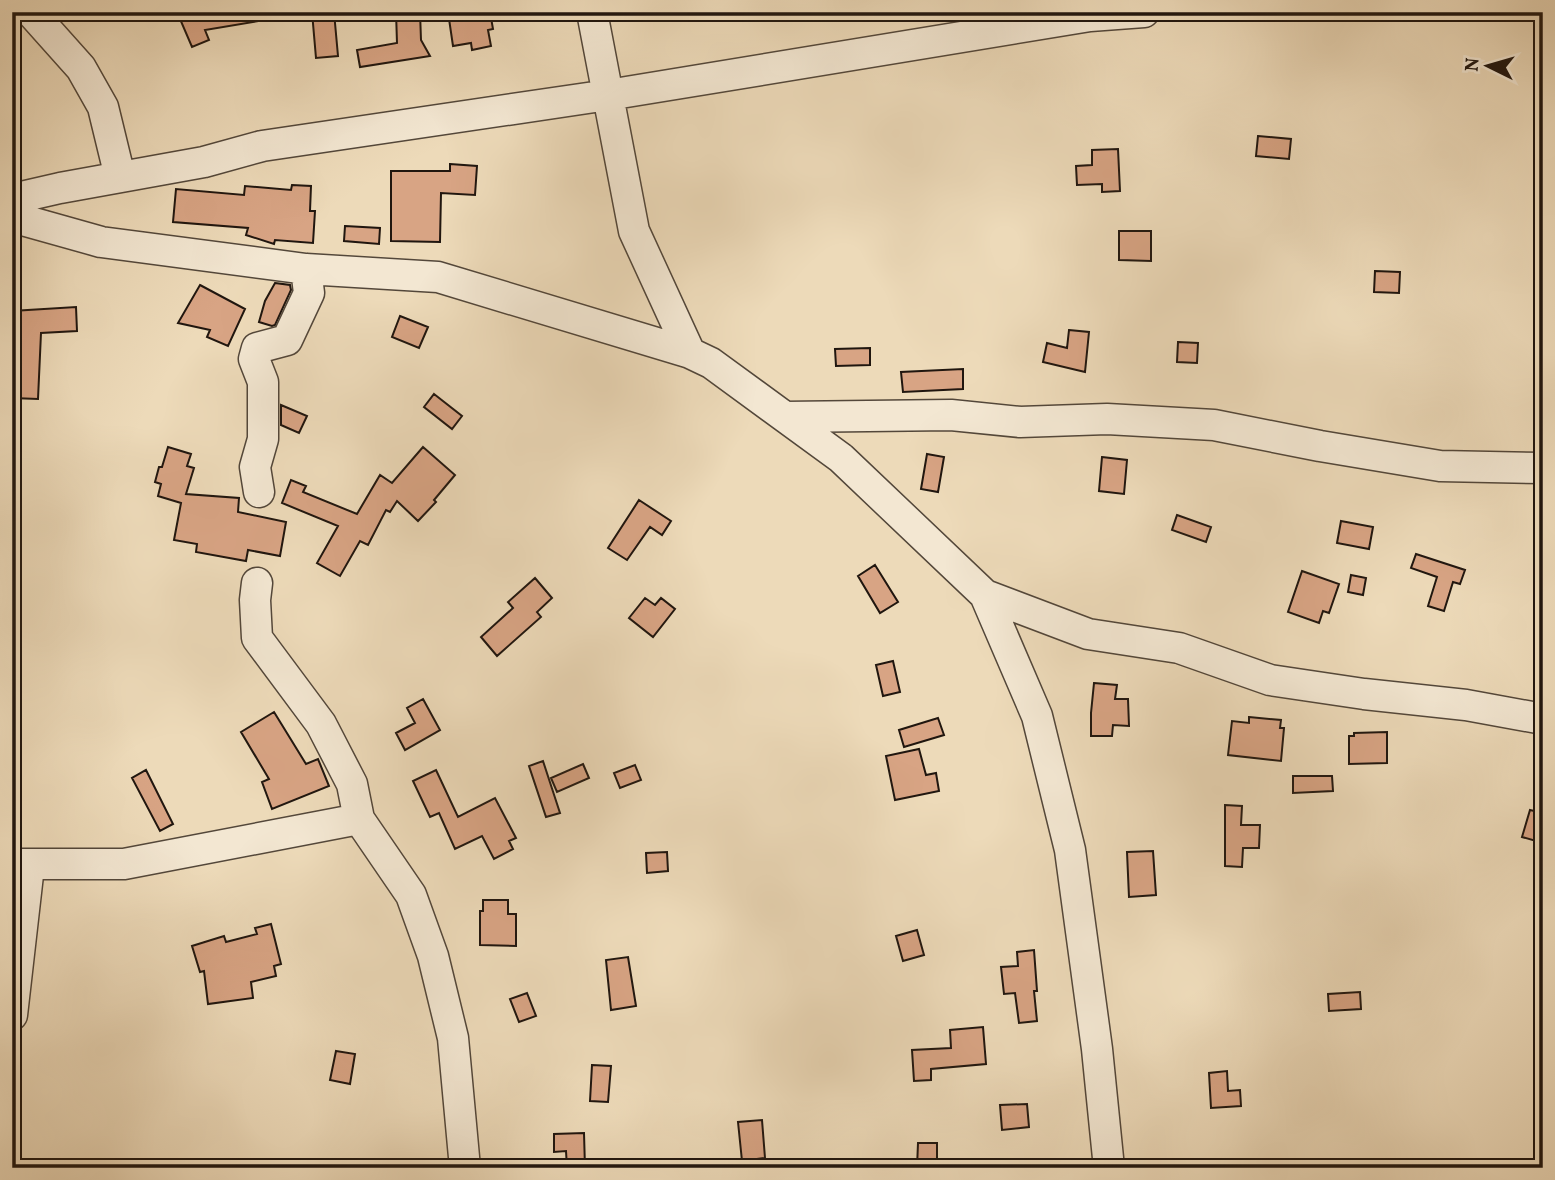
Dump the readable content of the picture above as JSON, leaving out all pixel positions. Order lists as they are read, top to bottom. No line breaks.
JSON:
{"north":"left"}
